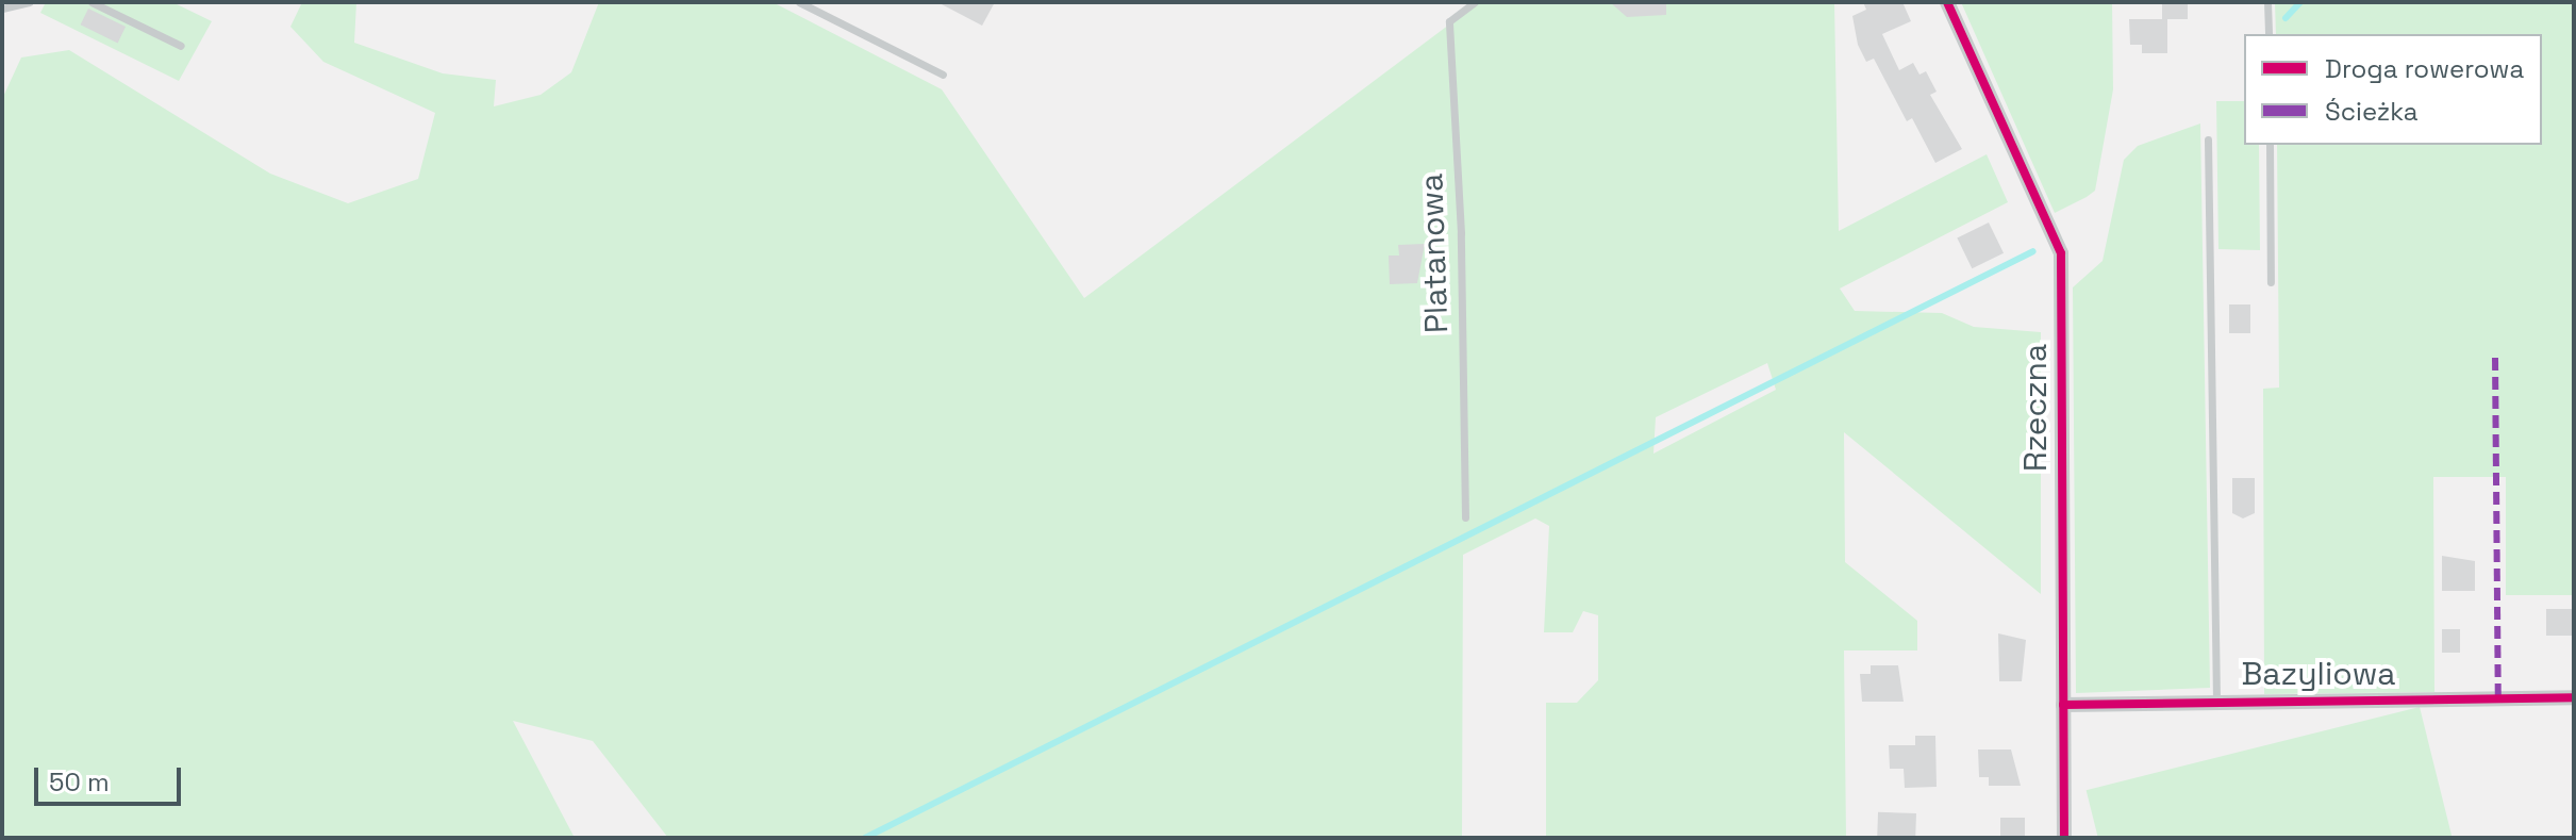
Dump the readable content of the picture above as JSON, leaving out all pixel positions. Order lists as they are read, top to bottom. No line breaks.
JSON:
{"streets":{"street":["Rzeczna","Bazyliowa"],"lane":["Platanowa"]},"crossings":[["Rzeczna","Bazyliowa"]],"legend":["Droga rowerowa","Ścieżka"],"scale_bar":"50 m"}
